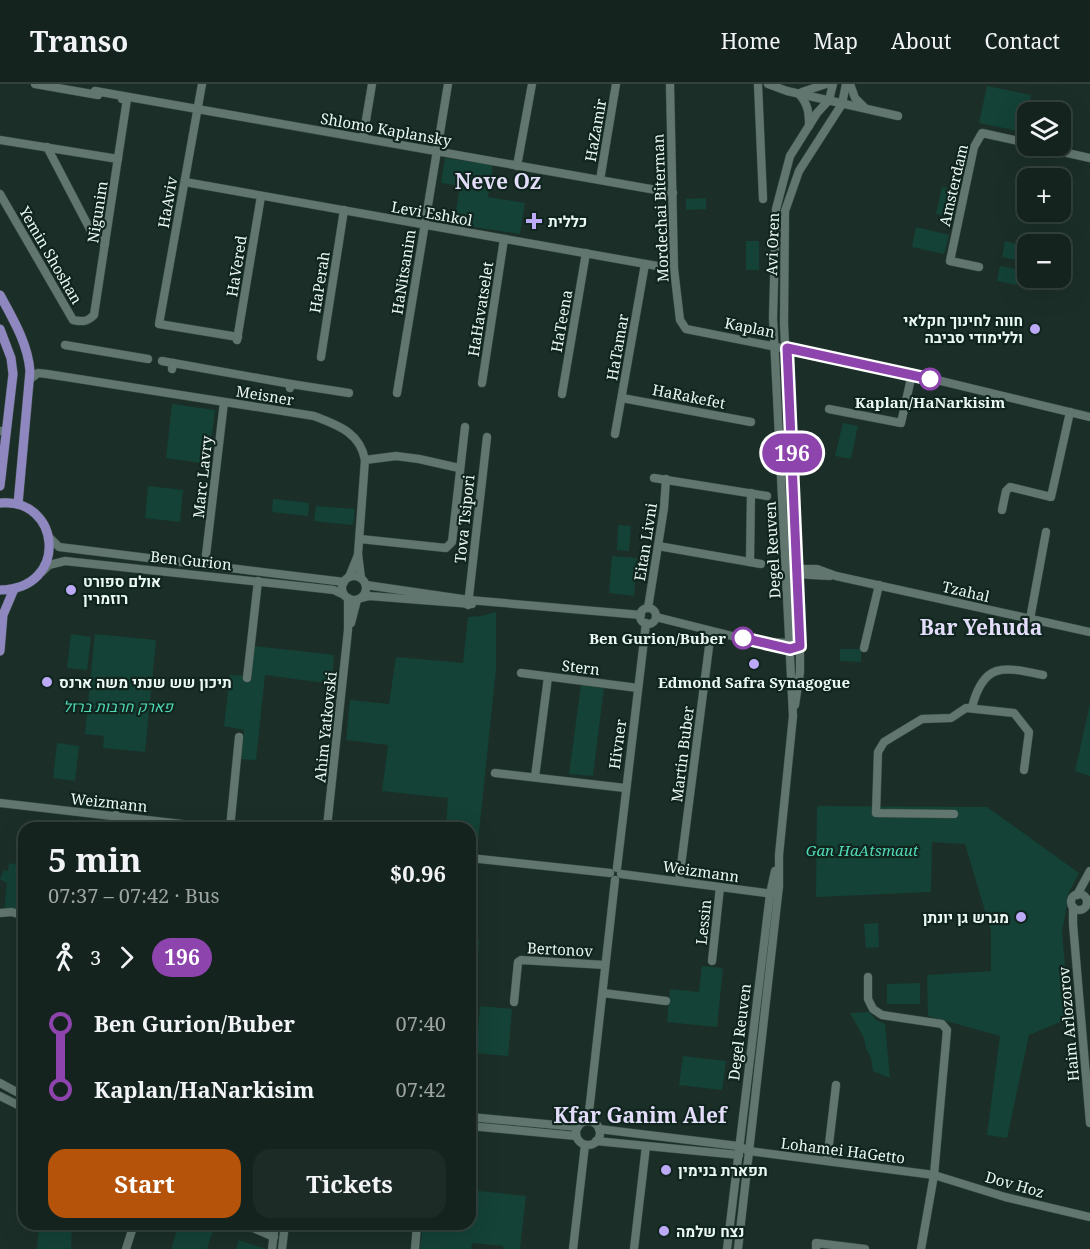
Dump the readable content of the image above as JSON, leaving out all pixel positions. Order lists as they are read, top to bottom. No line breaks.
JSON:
{"streets":{"street":["Shlomo Kaplansky","HaZamir","Amsterdam","HaAviv","Mordechai Biterman","Nigunim","Levi Eshkol","Avi Oren","Yemin Shoshan","HaVered","HaNitsanim","HaPerah","HaHavatselet","HaTeena","Kaplan","HaTamar","Meisner","HaRakefet","Marc Lavry","Tova Tsipori","Eitan Livni","Degel Reuven","Ben Gurion","Tzahal","Stern","Ahim Yatkovski","Hivner","Martin Buber","Weizmann","Lessin","Bertonov","Haim Arlozorov","Lohamei HaGetto","Dov Hoz"]},"crossings":[["Shlomo Kaplansky","HaZamir"],["Shlomo Kaplansky","HaAviv"],["Shlomo Kaplansky","Mordechai Biterman"],["Shlomo Kaplansky","HaNitsanim"],["HaAviv","Levi Eshkol"],["HaAviv","HaVered"],["Mordechai Biterman","Levi Eshkol"],["Mordechai Biterman","Kaplan"],["Nigunim","Yemin Shoshan"],["Levi Eshkol","HaVered"],["Levi Eshkol","HaNitsanim"],["Levi Eshkol","HaPerah"],["Levi Eshkol","HaHavatselet"],["Levi Eshkol","HaTeena"],["Levi Eshkol","HaTamar"],["Avi Oren","Kaplan"],["Avi Oren","Degel Reuven"],["Kaplan","Degel Reuven"],["HaTamar","HaRakefet"],["Meisner","Marc Lavry"],["Meisner","Ben Gurion"],["Meisner","Ahim Yatkovski"],["Eitan Livni","Hivner"],["Degel Reuven","Tzahal"],["Degel Reuven","Weizmann"],["Degel Reuven","Lohamei HaGetto"],["Ben Gurion","Ahim Yatkovski"],["Stern","Hivner"],["Hivner","Weizmann"],["Hivner","Bertonov"],["Hivner","Lohamei HaGetto"],["Martin Buber","Weizmann"],["Weizmann","Lessin"],["Lohamei HaGetto","Dov Hoz"]],"districts":["Neve Oz","Bar Yehuda","Kfar Ganim Alef"],"parks":["פארק חרבות ברזל","Gan HaAtsmaut"],"places":{"health":["כללית"],"other":["חווה לחינוך חקלאי וללימודי סביבה","Kaplan/HaNarkisim","אולם ספורט רוזמרין","Ben Gurion/Buber","Edmond Safra Synagogue","תיכון שש שנתי משה ארנס","מגרש גן יונתן","תפארת בנימין","נצח שלמה"]},"lines":["bus line 196"],"page":{"header":"Transo","nav":["Home","Map","About","Contact"],"on_map":"196","map_buttons":["+","−"],"heading":["5 min","07:37 – 07:42 · Bus","$0.96"],"legs":["3","196"],"list":[{"name":"Ben Gurion/Buber","value":"07:40"},{"name":"Kaplan/HaNarkisim","value":"07:42"}],"buttons":["Start","Tickets"]}}
